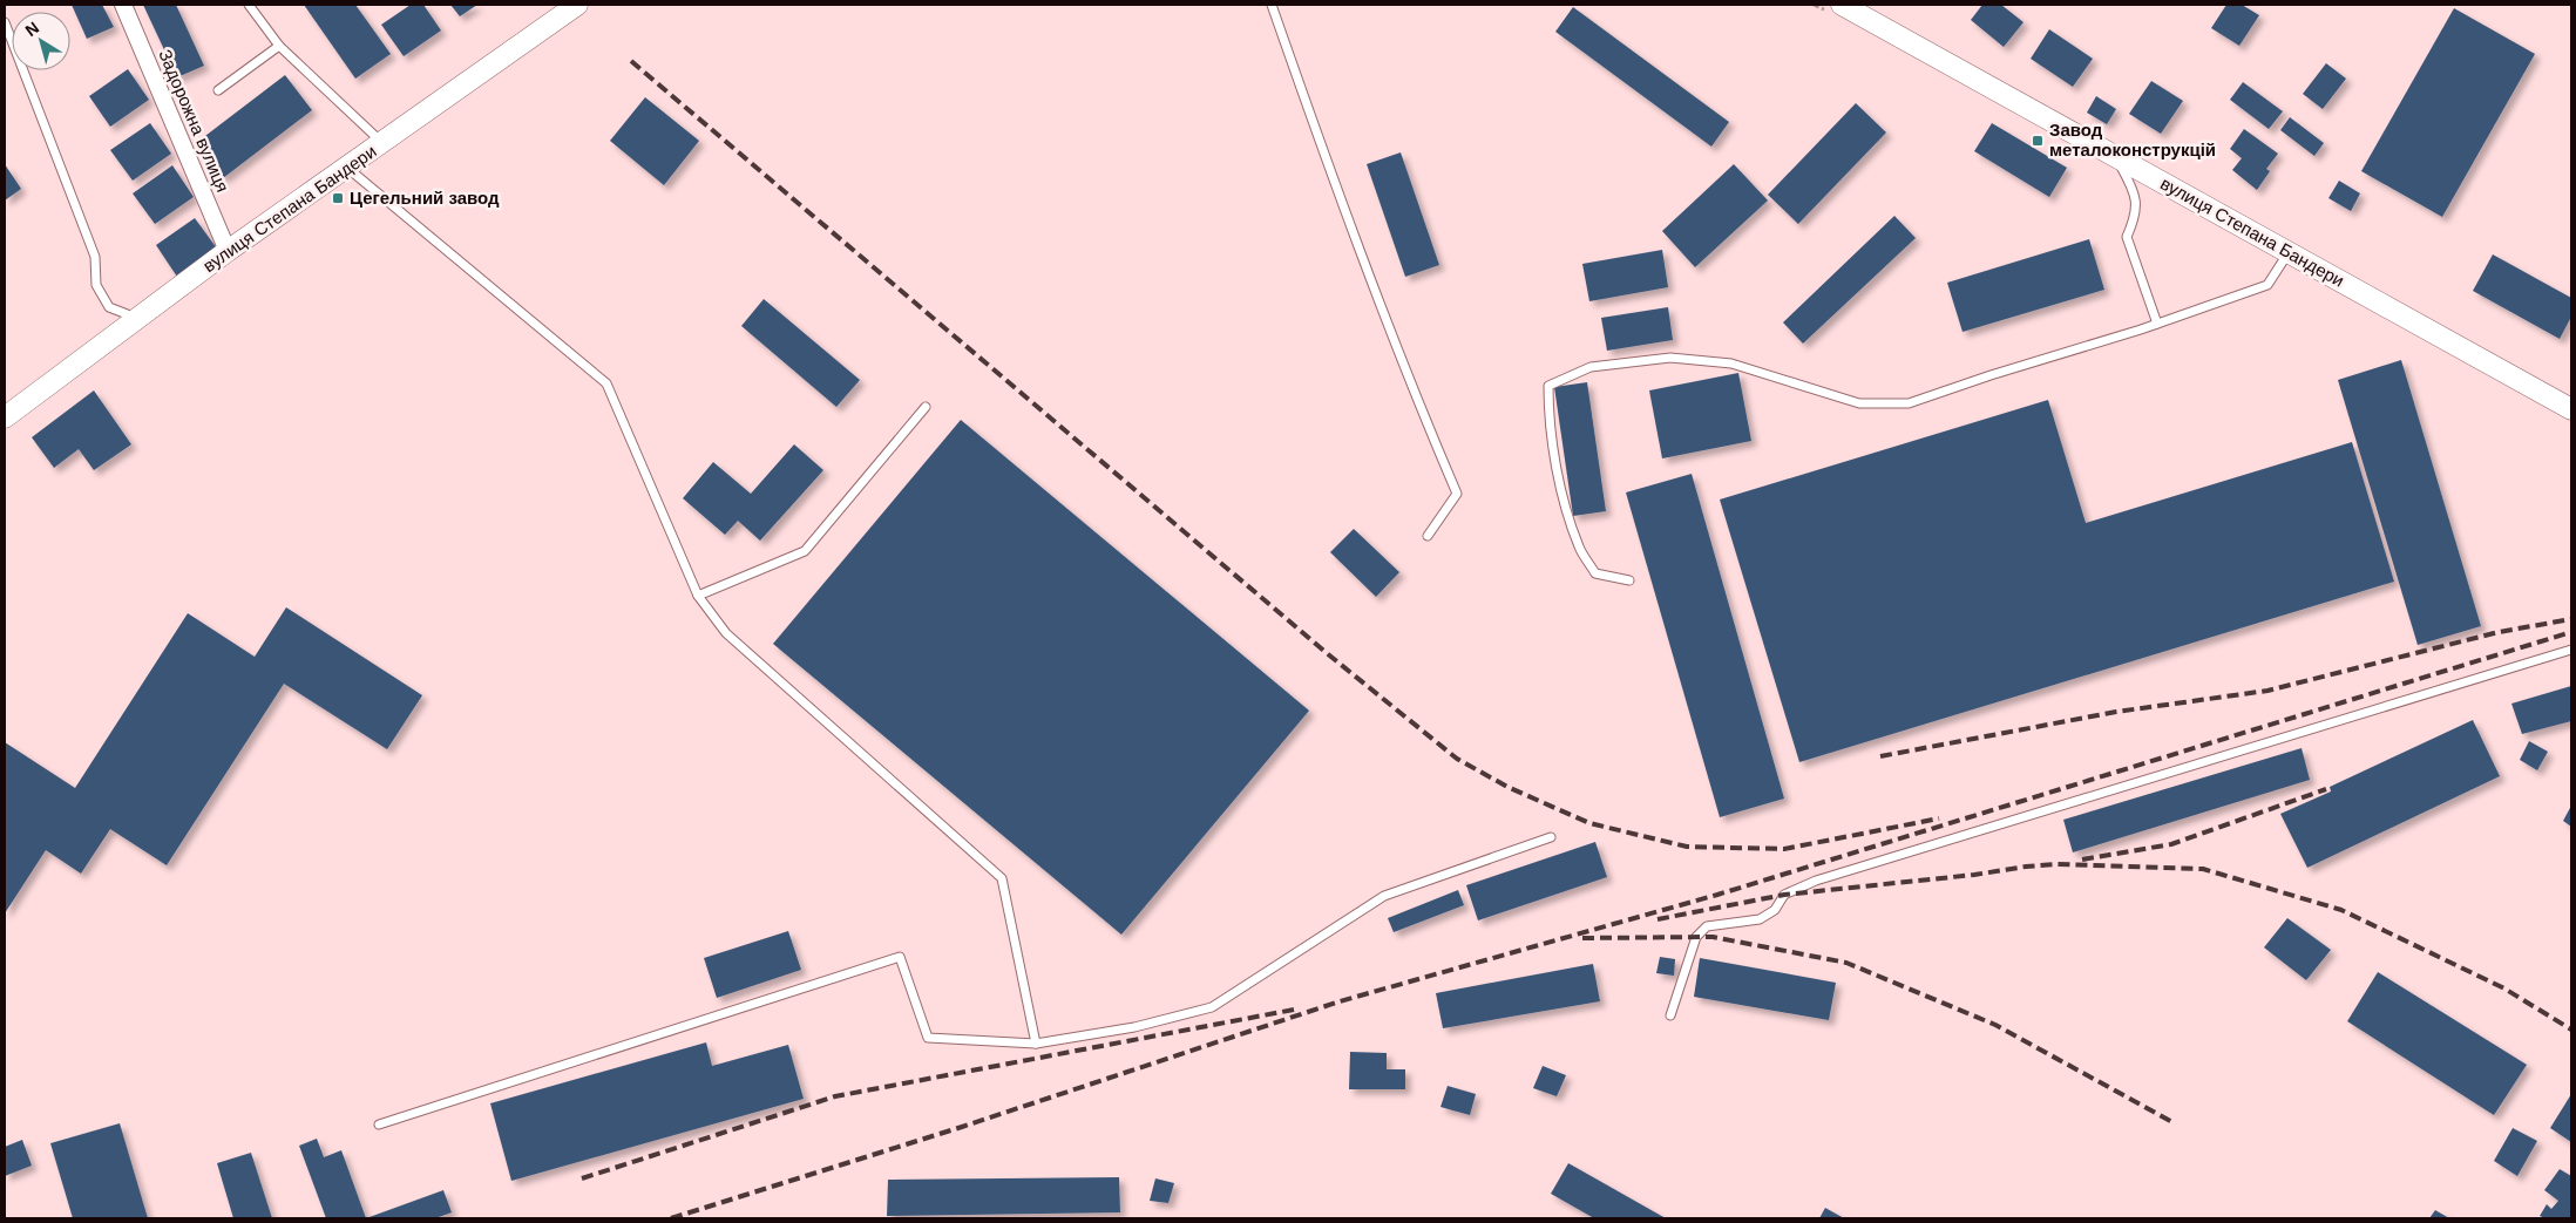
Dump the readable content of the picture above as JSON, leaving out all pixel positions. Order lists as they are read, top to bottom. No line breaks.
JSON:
{"streets":{"street":["Задорожна вулиця","вулиця Степана Бандери"]},"crossings":[["Задорожна вулиця","вулиця Степана Бандери"]],"places":{"transit":["Завод металоконструкцій","Цегельний завод"]},"north":"top left"}
